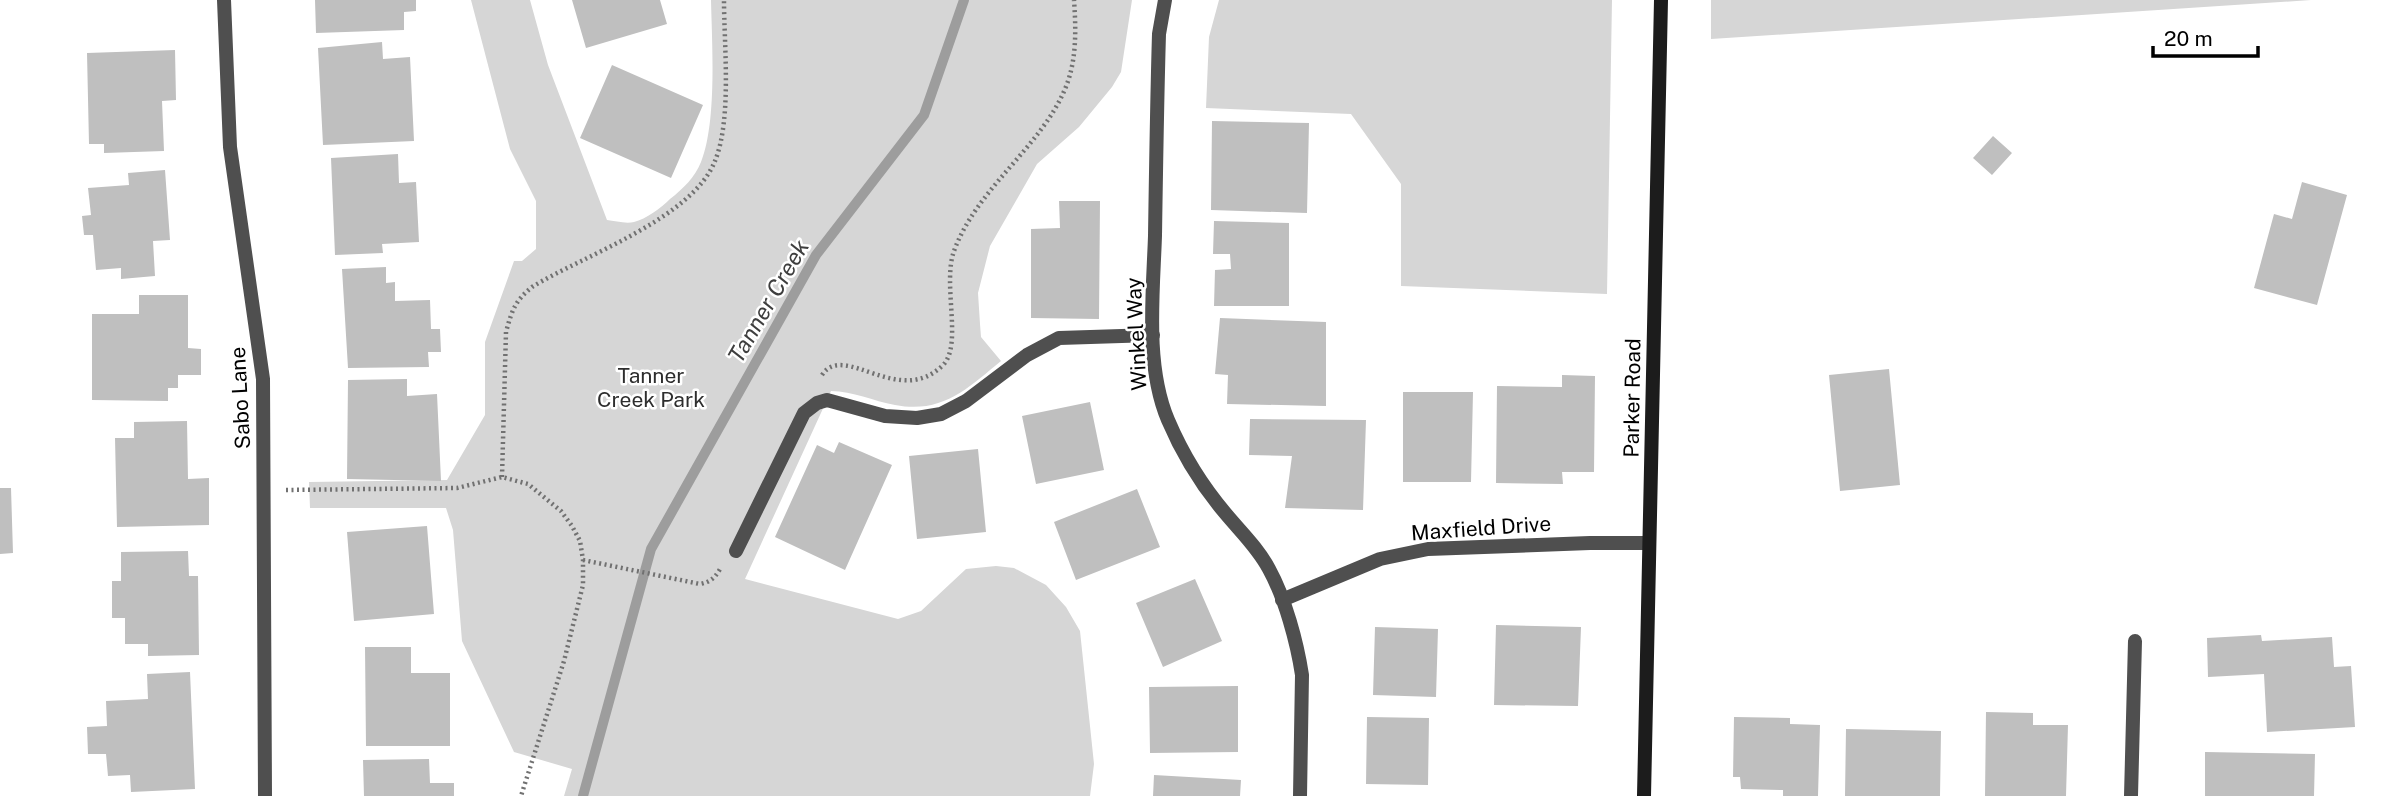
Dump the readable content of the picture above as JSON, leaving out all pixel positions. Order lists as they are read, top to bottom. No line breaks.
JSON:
{"streets":{"street":["Winkel Way","Sabo Lane","Parker Road","Maxfield Drive"]},"crossings":[["Winkel Way","Maxfield Drive"],["Parker Road","Maxfield Drive"]],"water":["Tanner Creek"],"parks":["Tanner Creek Park"],"scale_bar":"20 m"}
